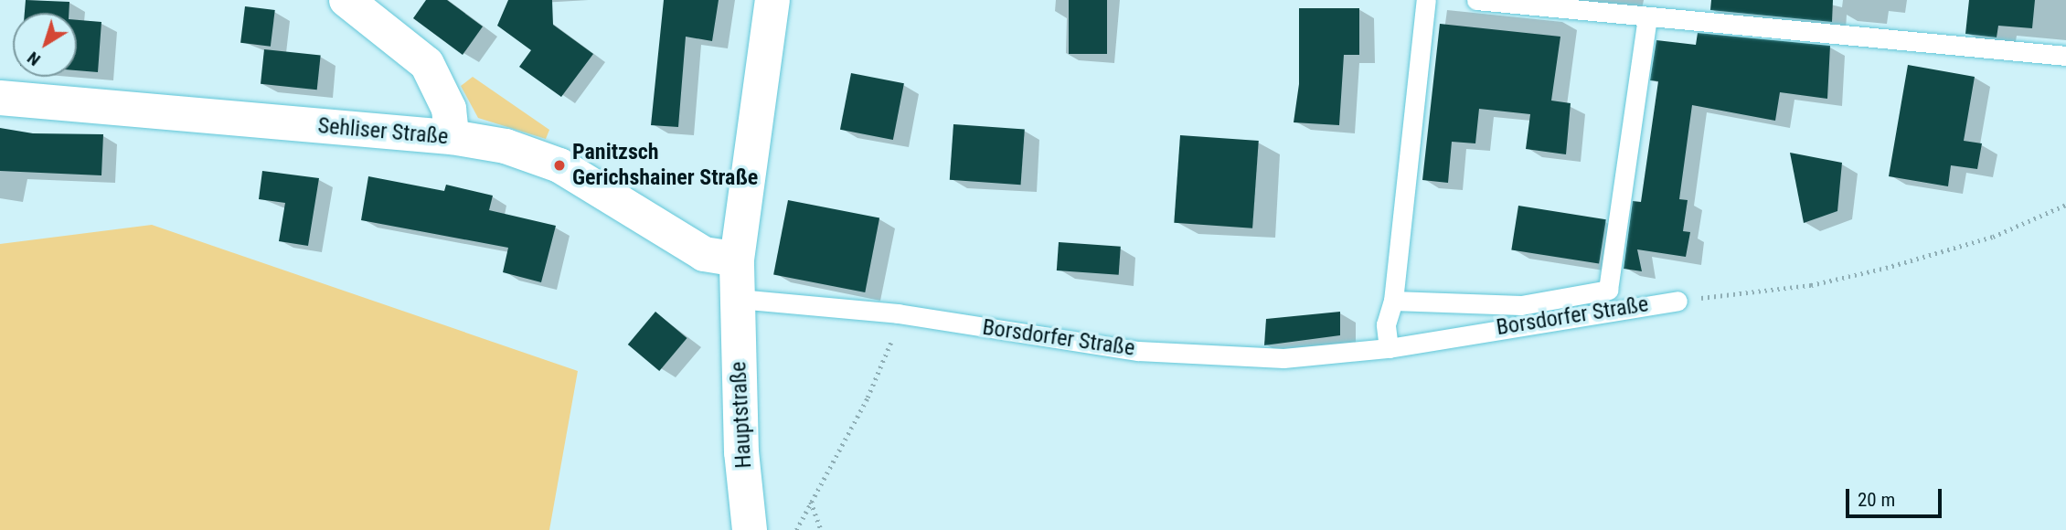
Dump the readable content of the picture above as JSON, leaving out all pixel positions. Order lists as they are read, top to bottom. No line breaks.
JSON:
{"streets":{"street":["Sehliser Straße","Hauptstraße"],"lane":["Borsdorfer Straße"]},"crossings":[["Borsdorfer Straße","Hauptstraße"]],"places":["Panitzsch Gerichshainer Straße"],"scale_bar":"20 m","north":"bottom left"}
